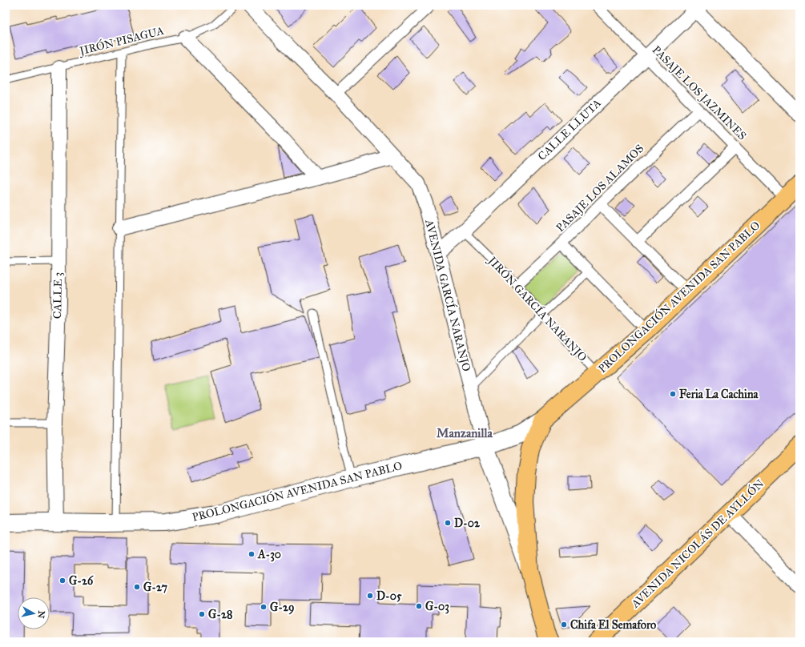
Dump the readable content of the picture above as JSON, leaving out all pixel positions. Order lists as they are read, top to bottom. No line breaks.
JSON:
{"streets":{"main road":["AVENIDA GARCÍA NARANJO","PROLONGACIÓN AVENIDA SAN PABLO","AVENIDA NICOLÁS DE AYLLÓN"],"street":["PASAJE LOS JAZMINES","CALLE LLUTA","PASAJE LOS ALAMOS","CALLE 3"],"lane":["JIRÓN PISAGUA","JIRÓN GARCÍA NARANJO"]},"crossings":[["JIRÓN PISAGUA","CALLE 3"],["PASAJE LOS JAZMINES","CALLE LLUTA"],["PASAJE LOS JAZMINES","PASAJE LOS ALAMOS"],["PASAJE LOS JAZMINES","PROLONGACIÓN AVENIDA SAN PABLO"],["CALLE LLUTA","AVENIDA GARCÍA NARANJO"],["CALLE LLUTA","JIRÓN GARCÍA NARANJO"],["PASAJE LOS ALAMOS","JIRÓN GARCÍA NARANJO"],["CALLE 3","PROLONGACIÓN AVENIDA SAN PABLO"],["AVENIDA GARCÍA NARANJO","PROLONGACIÓN AVENIDA SAN PABLO"],["PROLONGACIÓN AVENIDA SAN PABLO","JIRÓN GARCÍA NARANJO"]],"districts":["Manzanilla"],"places":["Feria La Cachina","D-02","A-30","G-26","G-27","D-05","G-03","G-29","G-28","Chifa El Semaforo"],"north":"right"}
